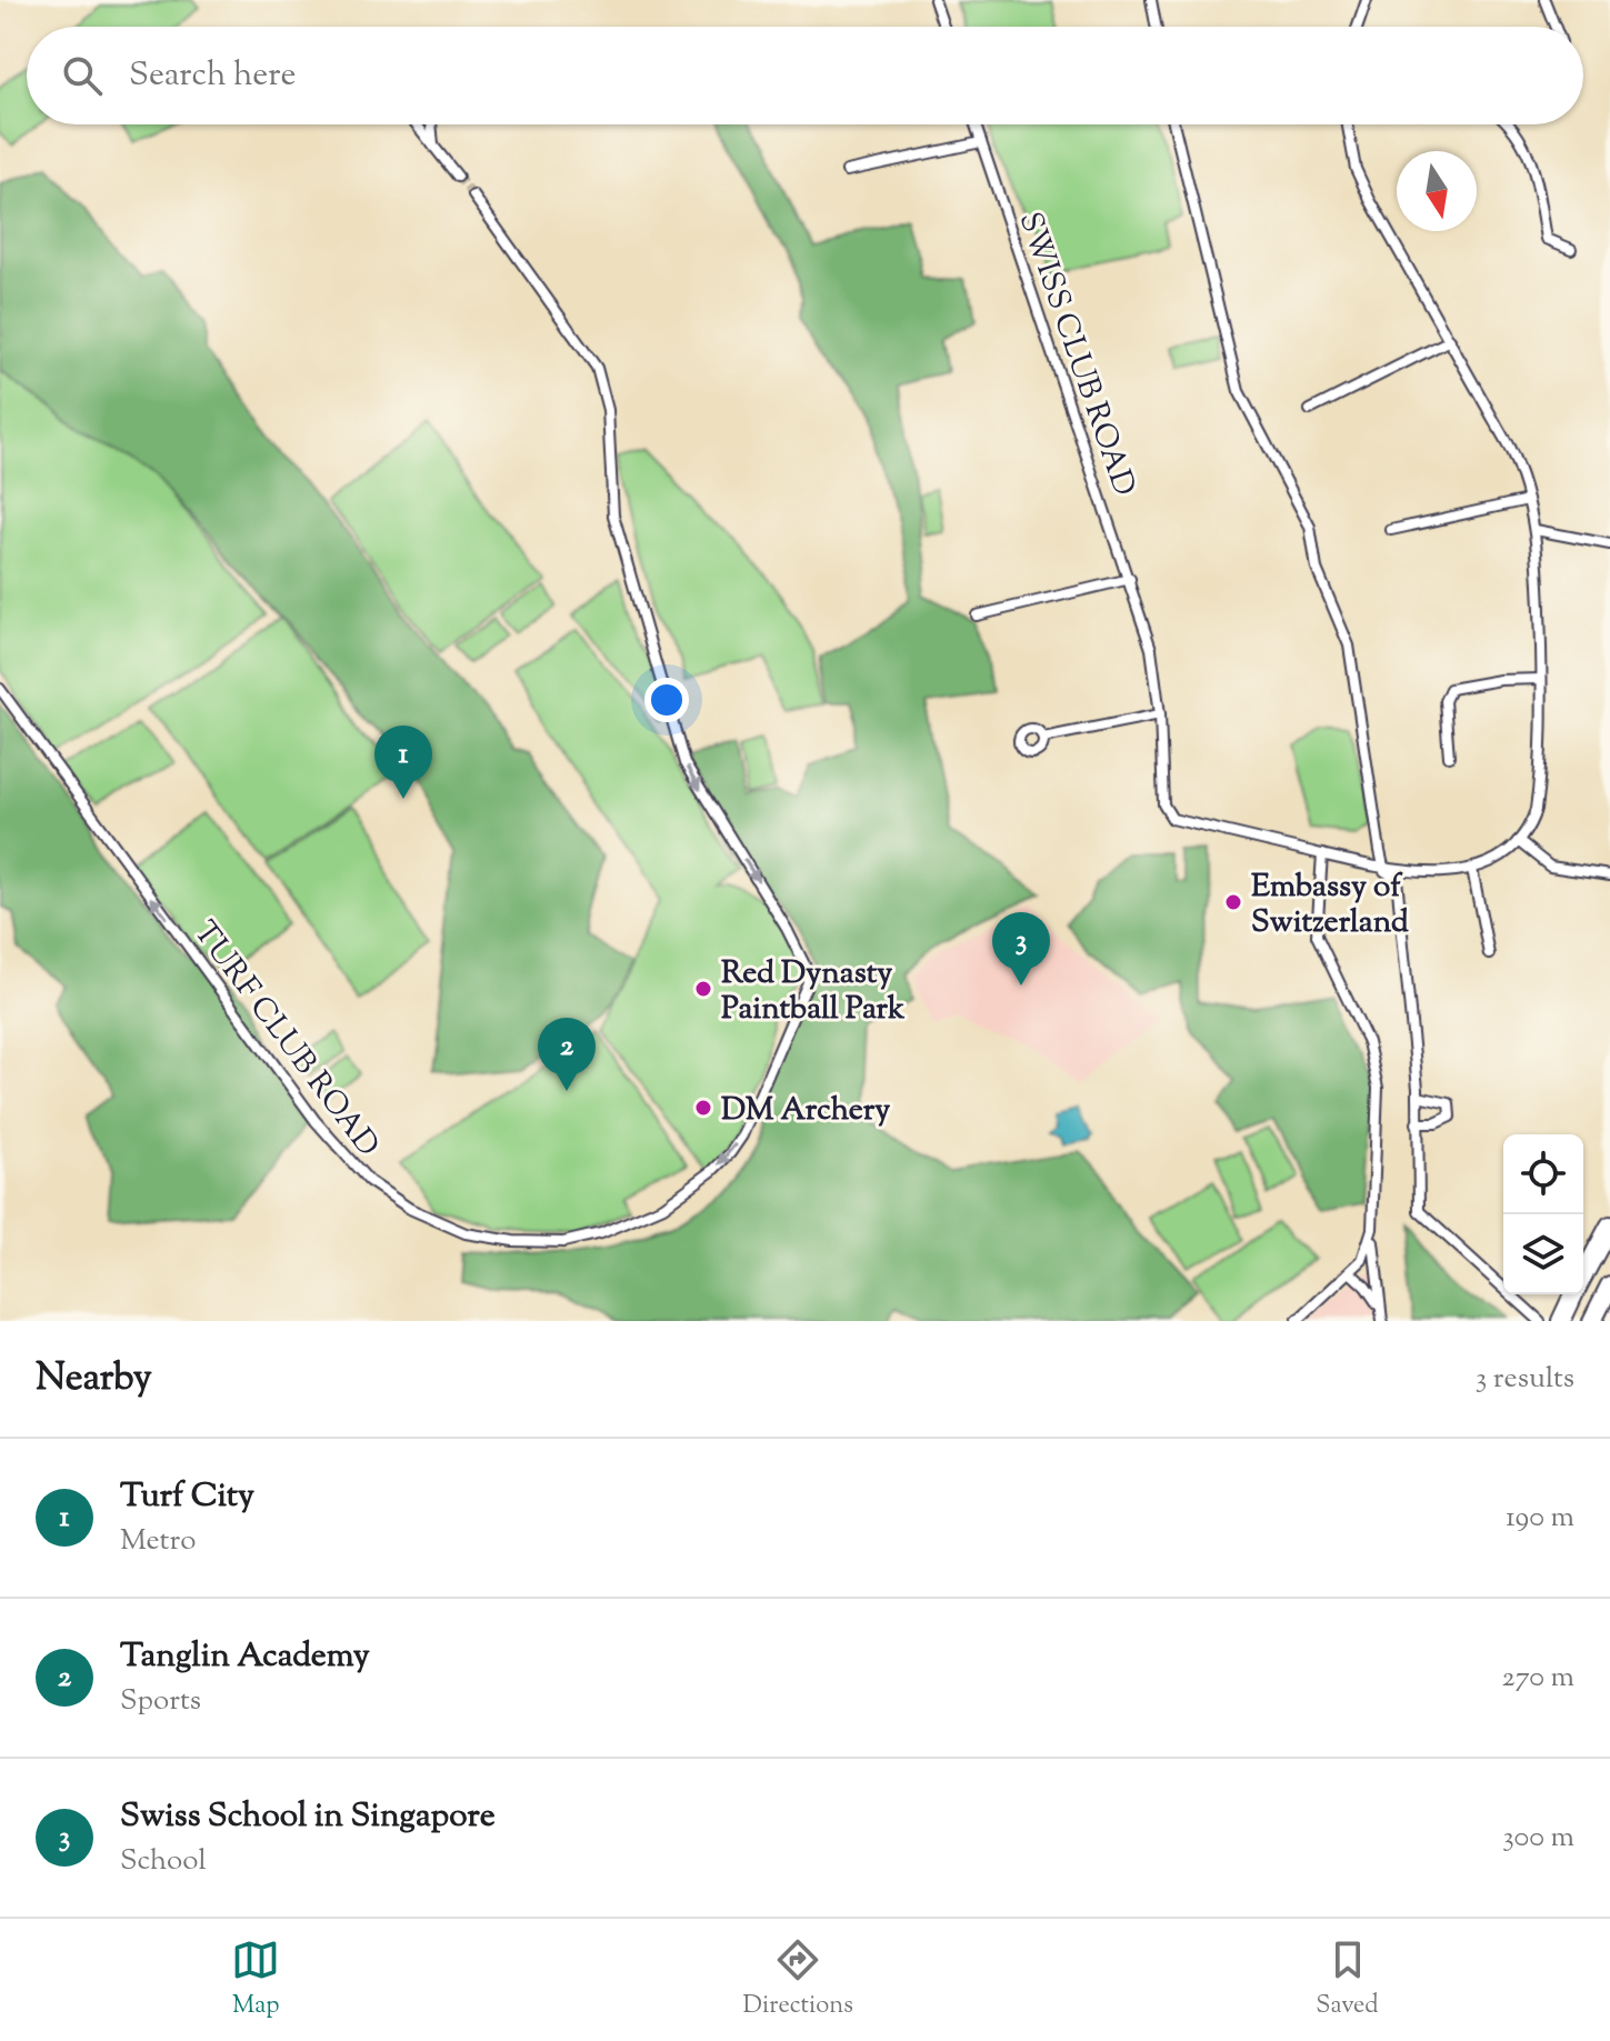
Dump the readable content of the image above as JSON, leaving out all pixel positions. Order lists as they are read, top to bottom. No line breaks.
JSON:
{"streets":{"street":["SWISS CLUB ROAD","TURF CLUB ROAD"]},"places":["Embassy of Switzerland","Red Dynasty Paintball Park","DM Archery"],"north":"bottom","page":{"search":"Search here","pins":["1","3","2"],"heading":["Nearby","3 results"],"list":[{"mark":"1","name":"Turf City","note":"Metro","value":"190 m"},{"mark":"2","name":"Tanglin Academy","note":"Sports","value":"270 m"},{"mark":"3","name":"Swiss School in Singapore","note":"School","value":"300 m"}],"nav":["Map","Directions","Saved"]}}
